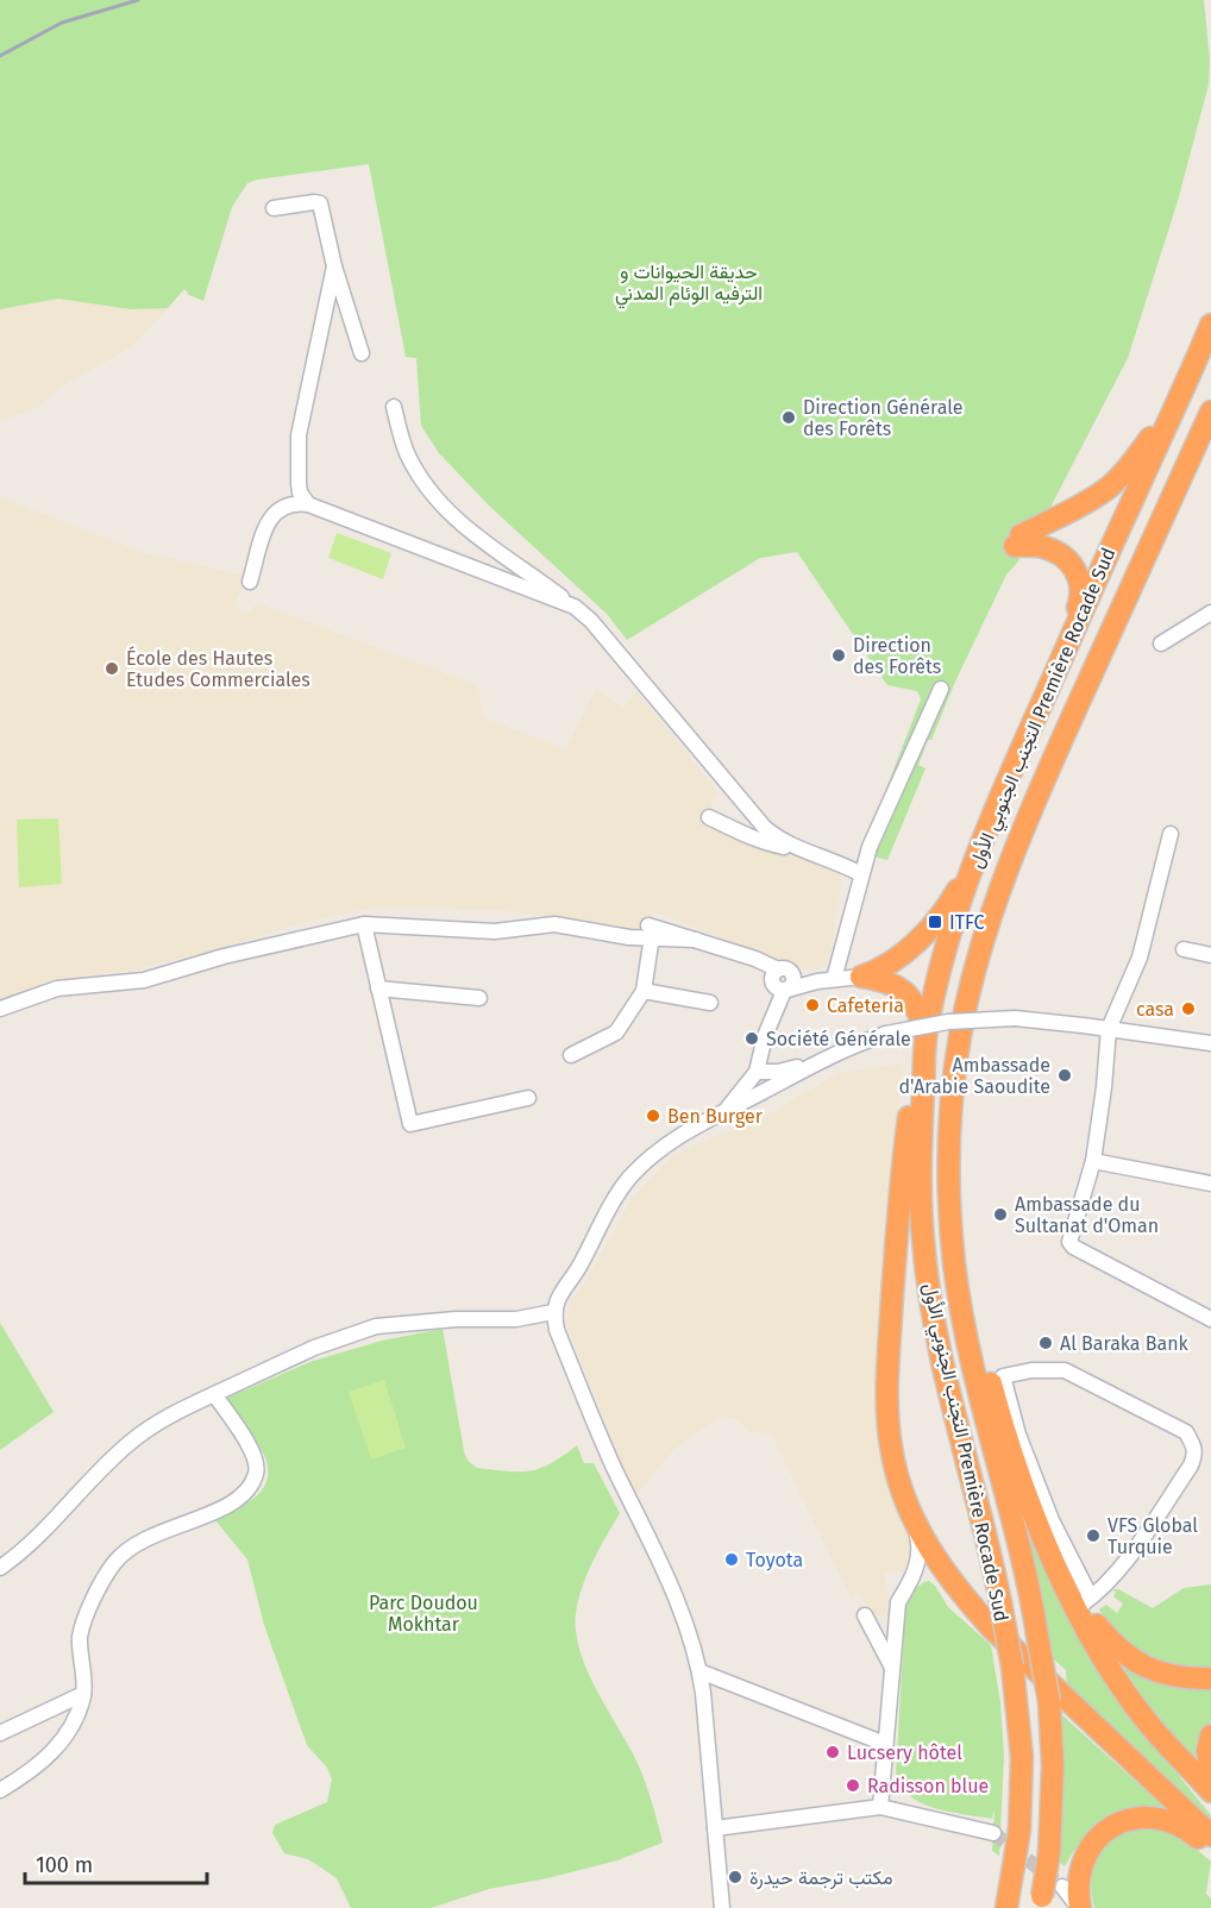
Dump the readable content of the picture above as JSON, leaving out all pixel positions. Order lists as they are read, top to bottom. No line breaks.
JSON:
{"streets":{"highway":["التجنب الجنوبي الأول Première Rocade Sud"]},"parks":["حديقة الحيوانات و الترفيه الوئام المدني","Parc Doudou Mokhtar"],"places":{"other":["Direction Générale des Forêts","Direction des Forêts","École des Hautes Etudes Commerciales","Cafeteria","casa","Société Générale","Ambassade d'Arabie Saoudite","Ben Burger","Ambassade du Sultanat d'Oman","Al Baraka Bank","VFS Global Turquie","Toyota","Lucsery hôtel","Radisson blue","مكتب ترجمة حيدرة"],"transit":["ITFC"]},"scale_bar":"100 m"}
